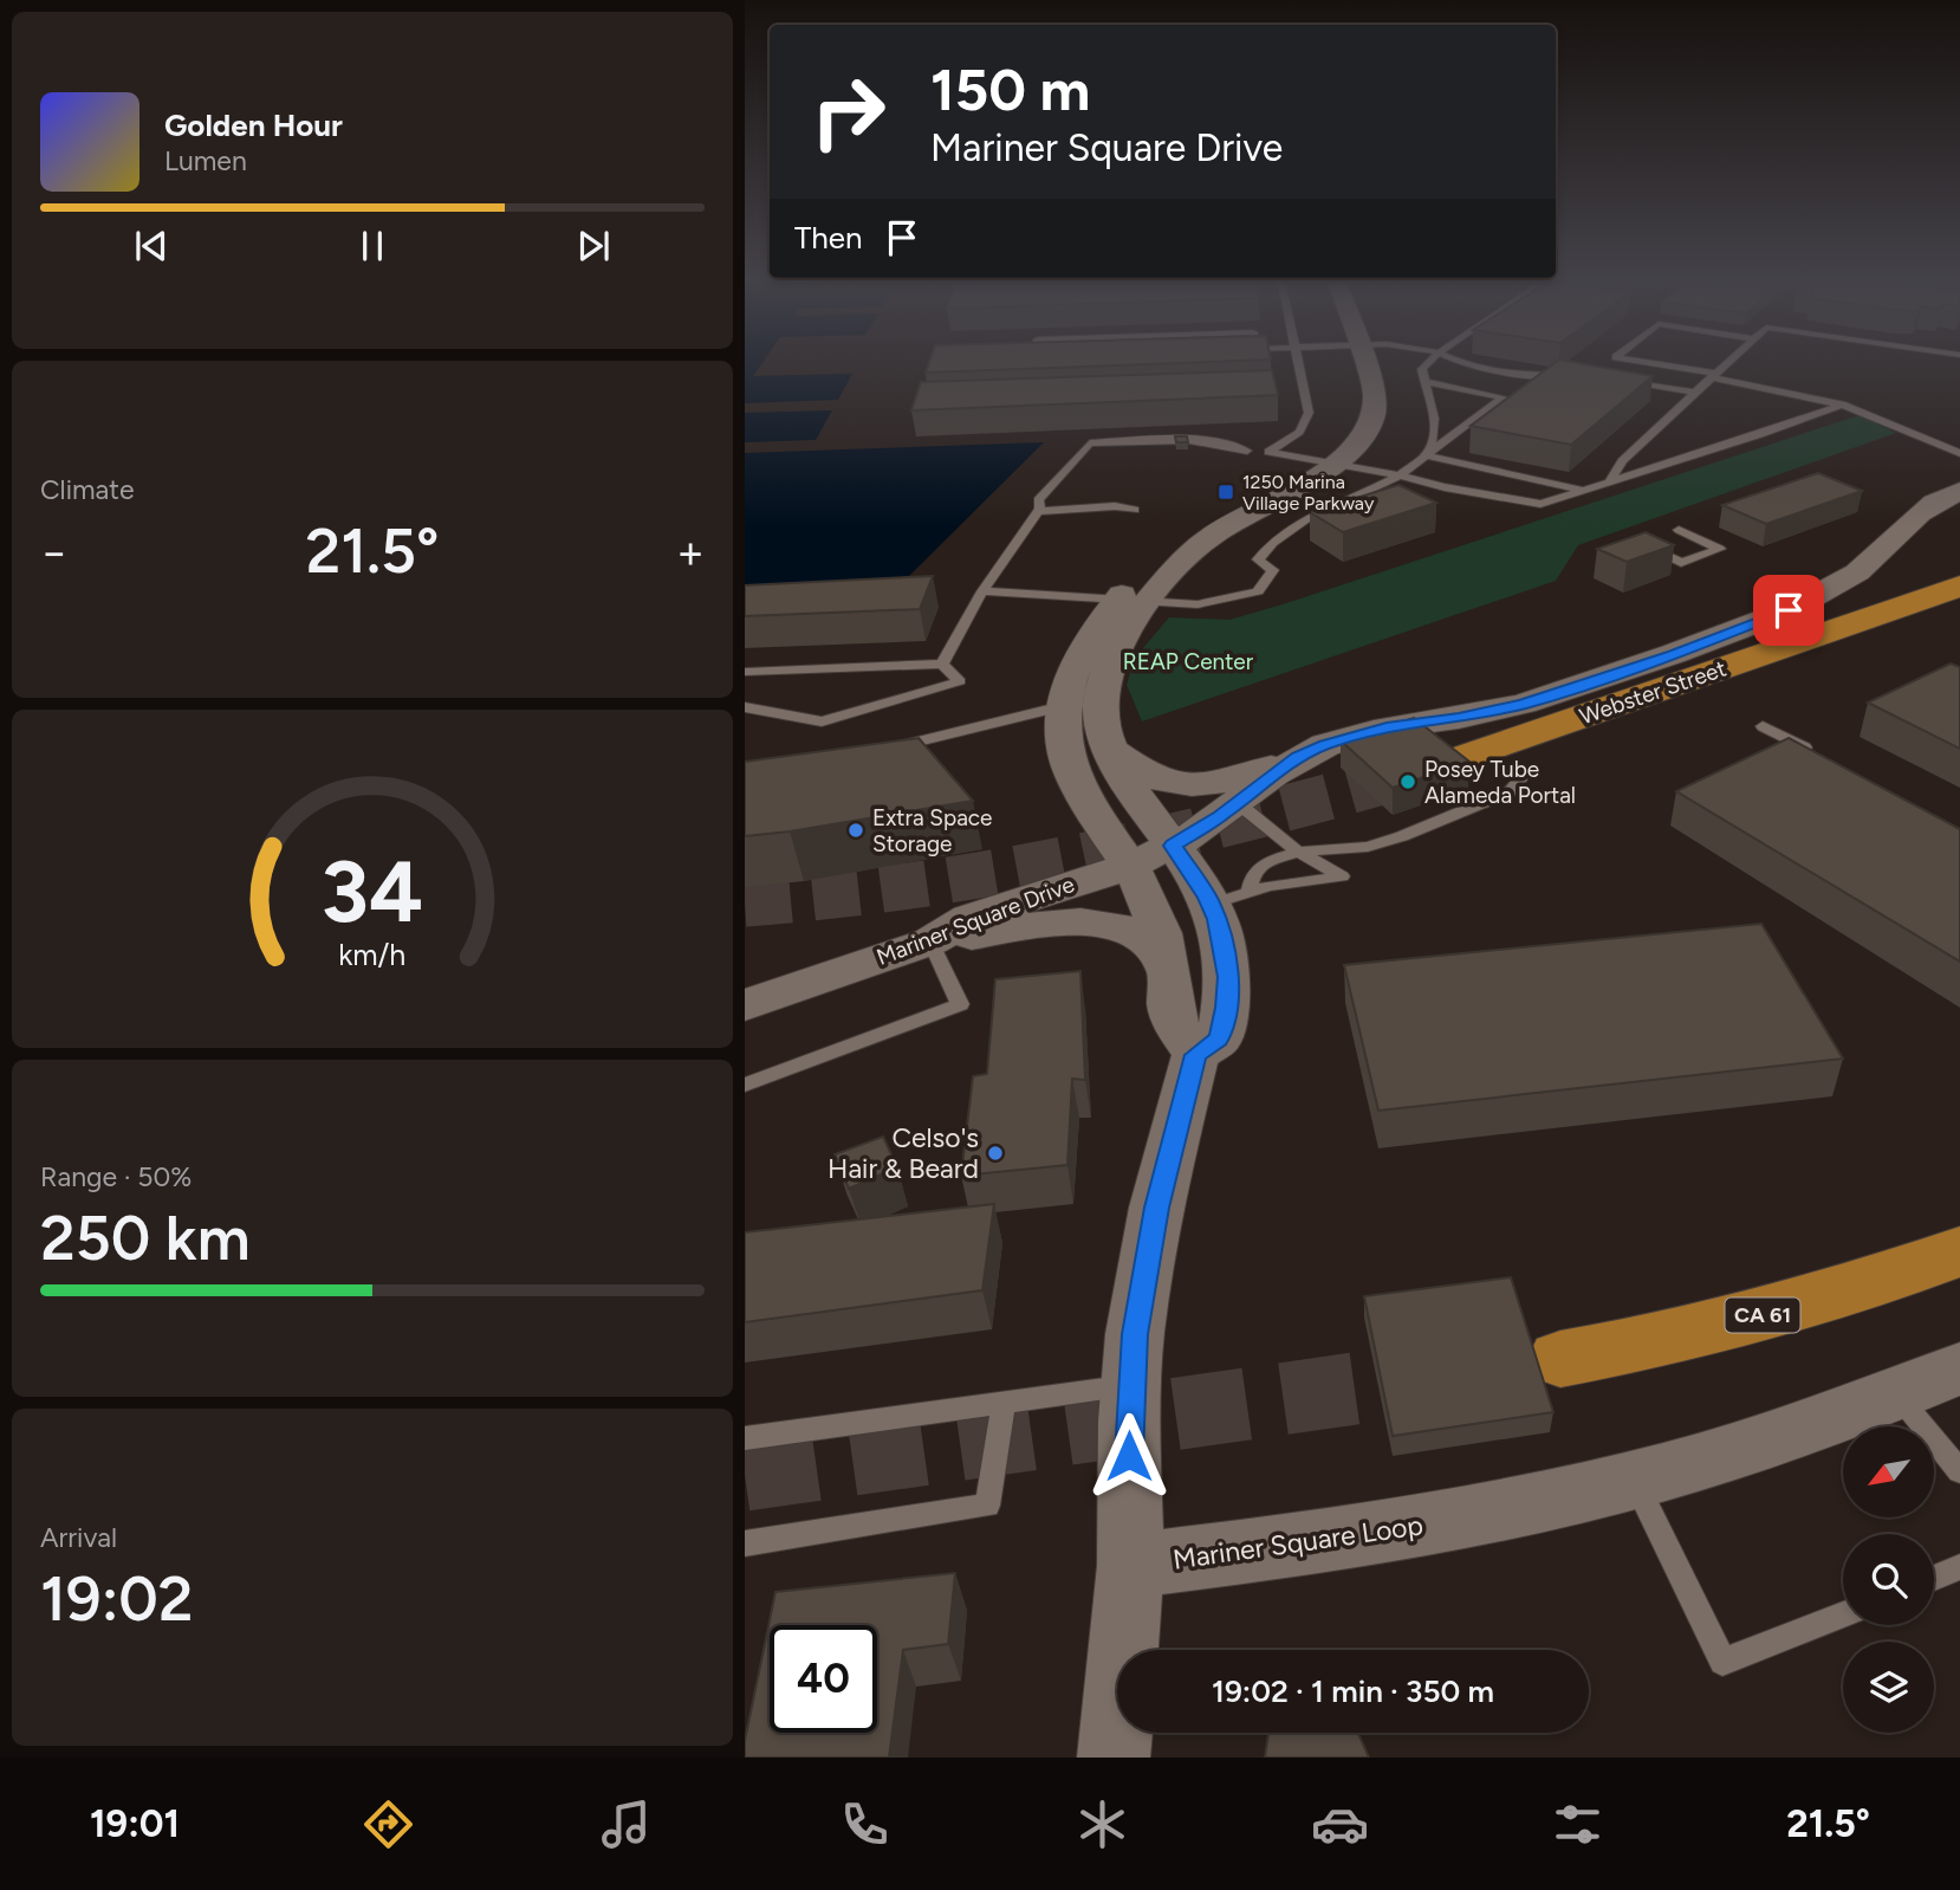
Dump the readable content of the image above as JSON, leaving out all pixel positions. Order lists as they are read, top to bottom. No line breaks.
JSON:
{"streets":{"main road":["Webster Street","CA 61"],"street":["Mariner Square Drive","Mariner Square Loop"]},"parks":["REAP Center"],"places":{"transit":["1250 Marina Village Parkway"],"other":["Posey Tube Alameda Portal","Extra Space Storage","Celso's Hair & Beard"]},"north":"bottom left","page":{"turn":["150 m","Mariner Square Drive"],"song":["Golden Hour","Lumen"],"then":"Then","tile":["Climate",["Range · 50%","250 km"],["Arrival","19:02"]],"heat":["−","21.5°","+"],"limit":"40","trip":"19:02 · 1 min · 350 m","tabs":["19:01","21.5°"],"gauge":["34","km/h"]}}
